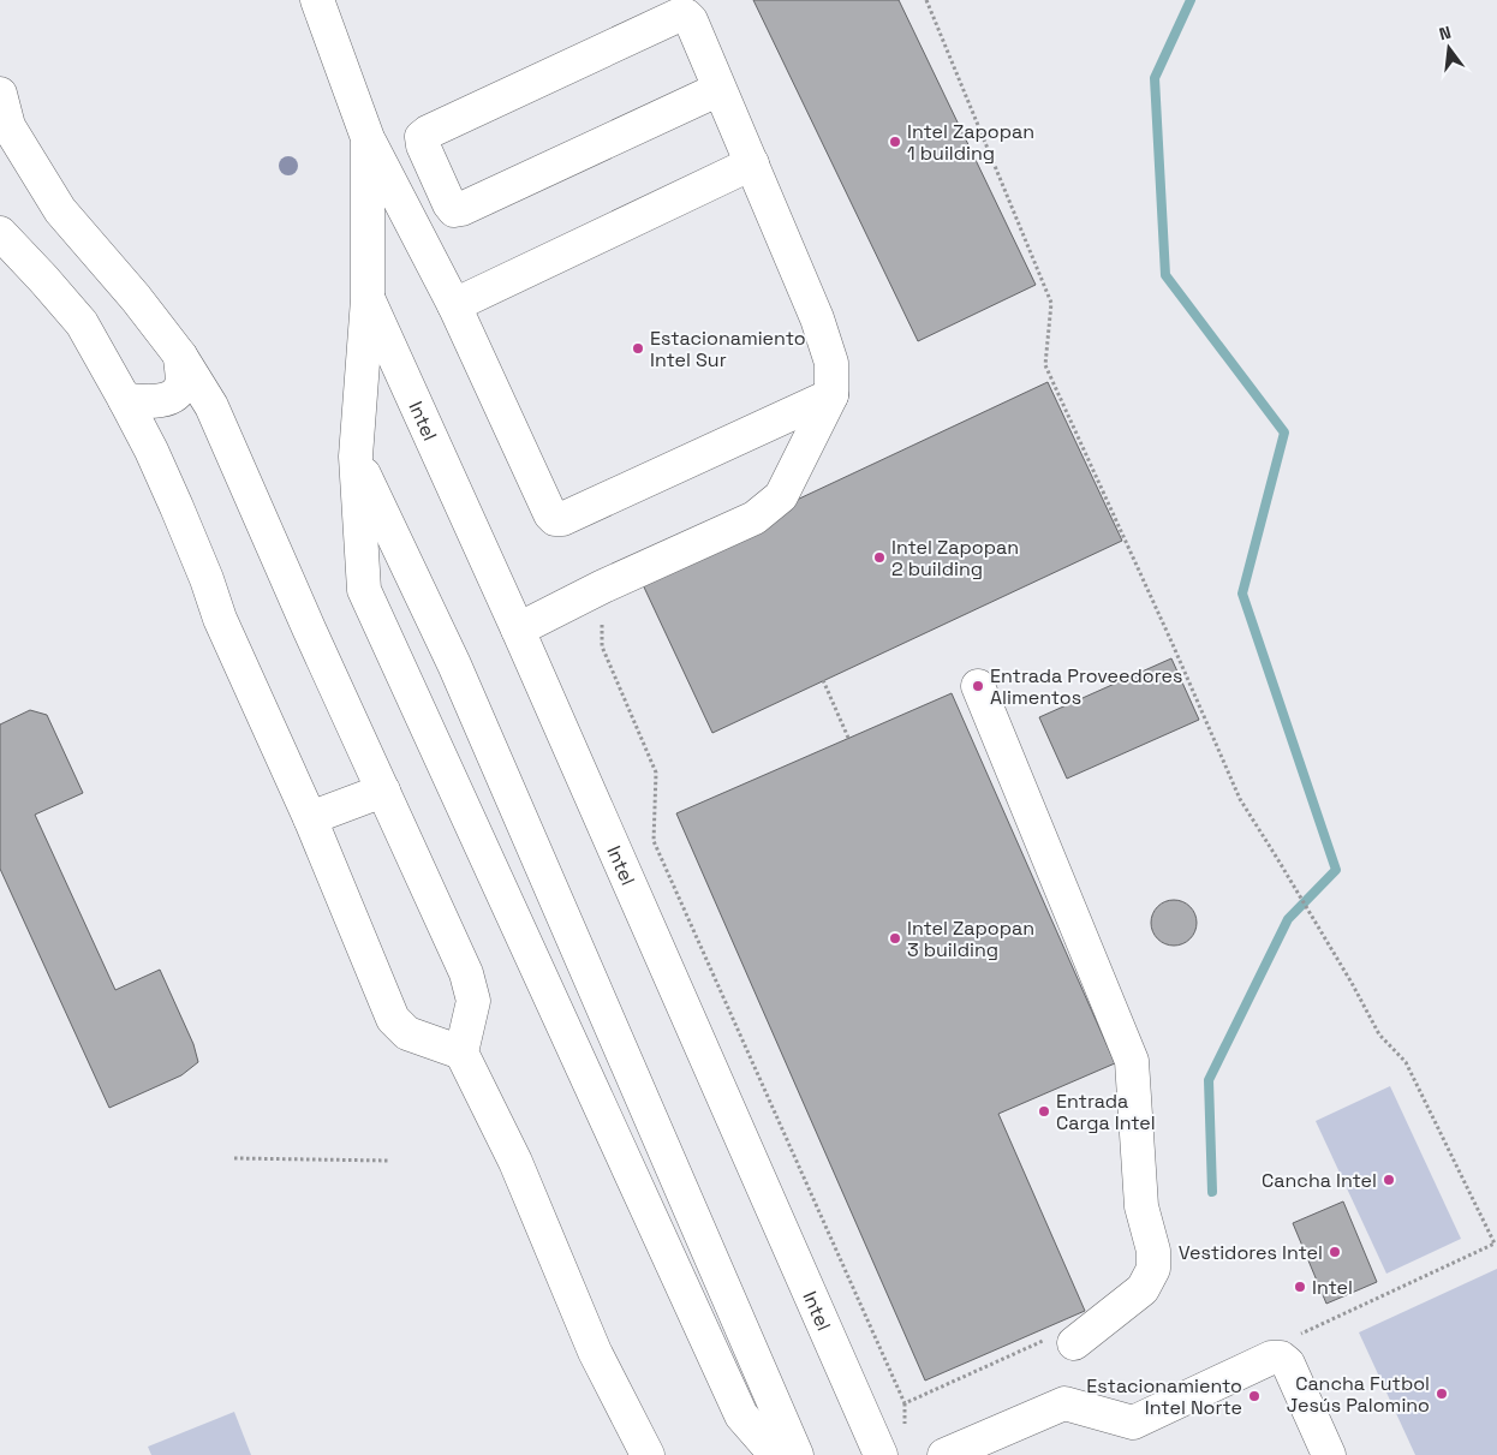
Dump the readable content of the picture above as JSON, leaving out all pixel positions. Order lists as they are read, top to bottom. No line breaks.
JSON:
{"streets":{"lane":["Intel"]},"places":["Intel Zapopan 1 building","Estacionamiento Intel Sur","Intel Zapopan 2 building","Entrada Proveedores Alimentos","Intel Zapopan 3 building","Entrada Carga Intel","Cancha Intel","Vestidores Intel","Intel","Cancha Futbol Jesús Palomino","Estacionamiento Intel Norte"],"north":"top"}
